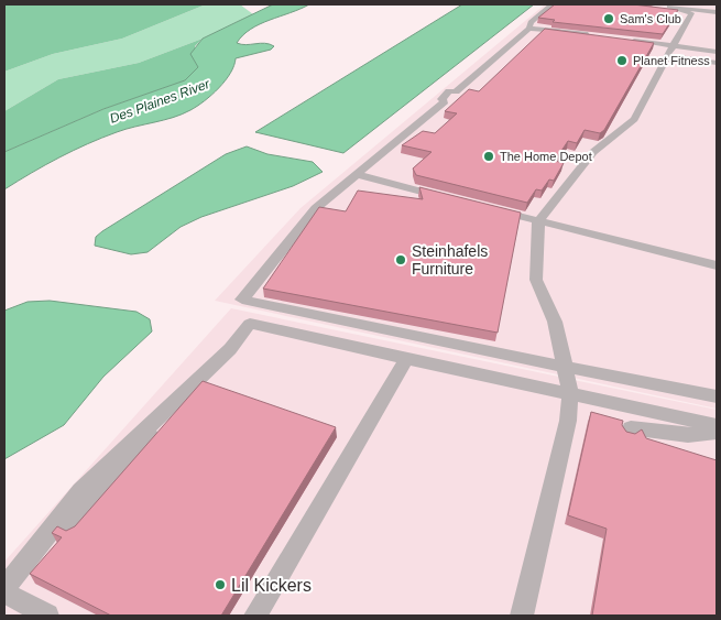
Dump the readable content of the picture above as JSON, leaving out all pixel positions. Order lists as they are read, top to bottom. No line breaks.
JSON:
{"water":["Des Plaines River"],"places":["Sam's Club","Planet Fitness","The Home Depot","Steinhafels Furniture","Lil Kickers"]}
